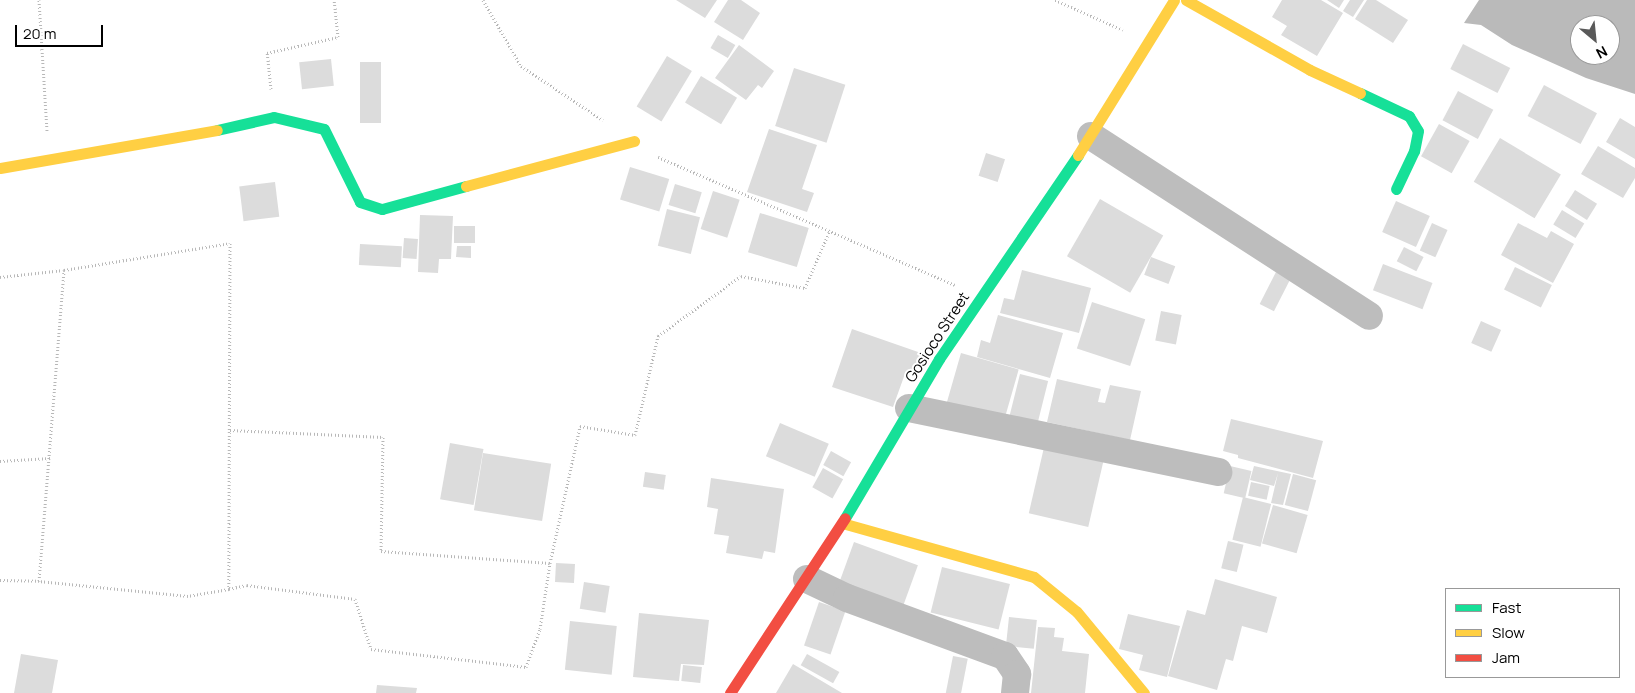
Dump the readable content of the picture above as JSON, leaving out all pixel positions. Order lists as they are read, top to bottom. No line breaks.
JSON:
{"streets":{"street":["Gosioco Street"]},"legend":["Fast","Slow","Jam"],"scale_bar":"20 m","north":"bottom right"}
